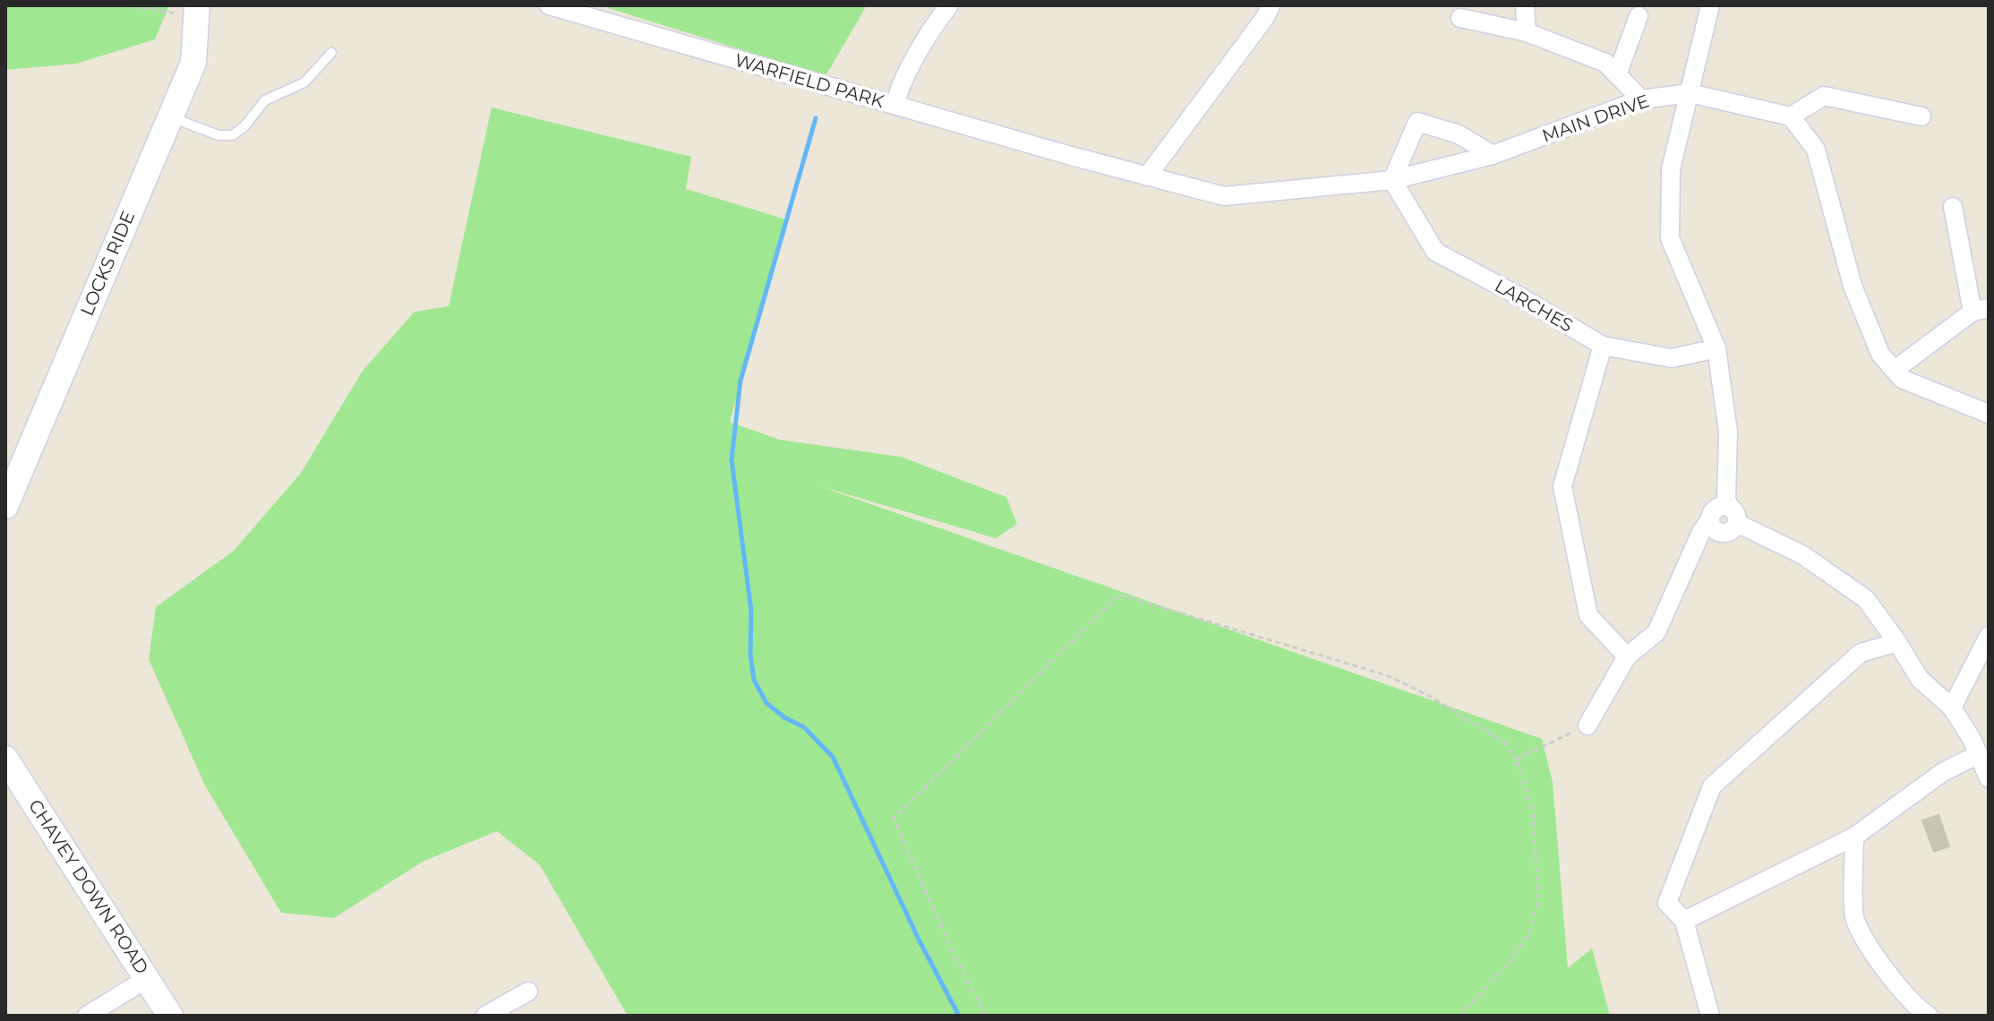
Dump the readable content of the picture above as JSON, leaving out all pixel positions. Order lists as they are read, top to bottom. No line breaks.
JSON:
{"streets":{"main road":["LOCKS RIDE","CHAVEY DOWN ROAD"],"street":["WARFIELD PARK","MAIN DRIVE","LARCHES"]},"crossings":[["WARFIELD PARK","MAIN DRIVE"],["MAIN DRIVE","LARCHES"]]}
